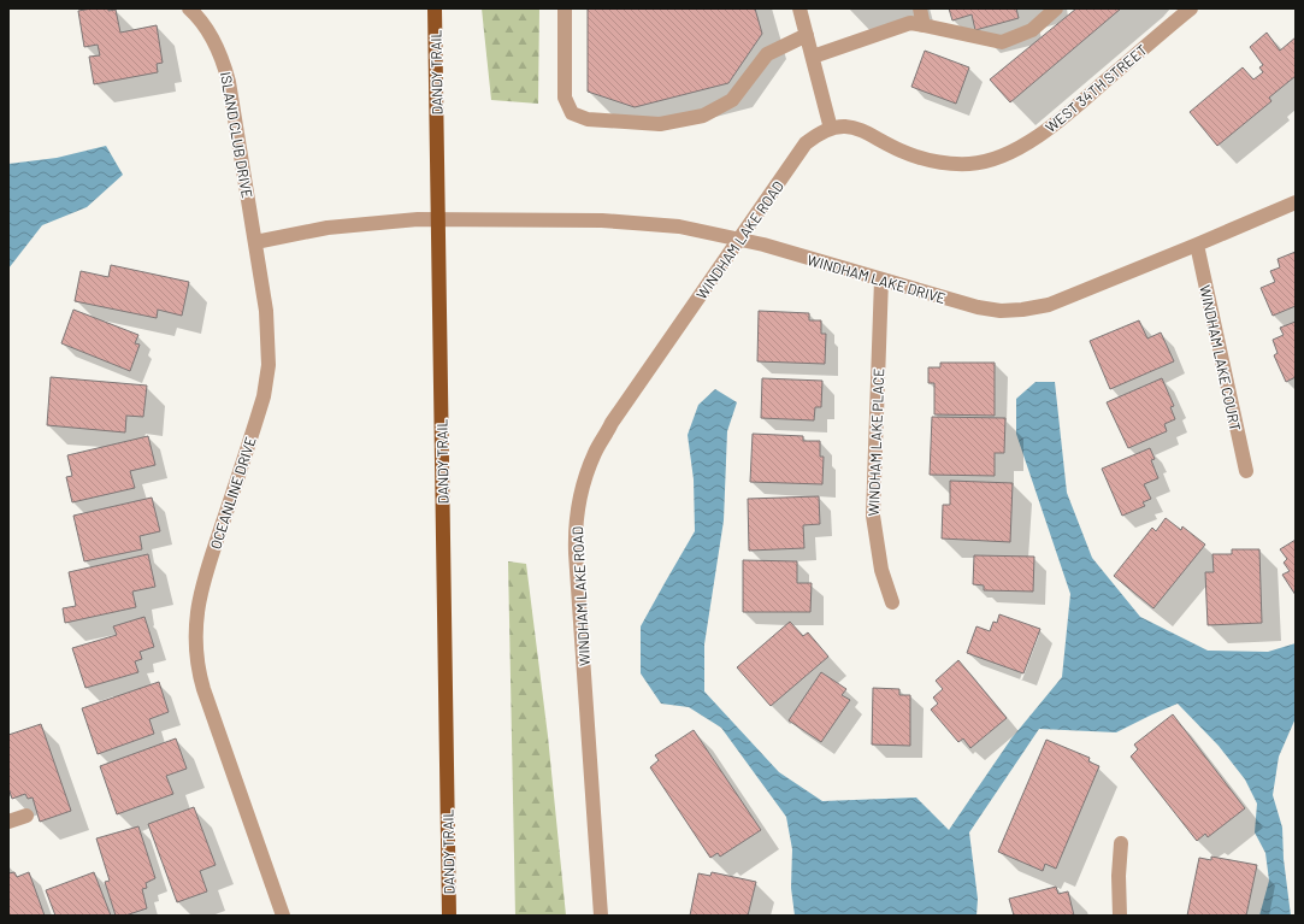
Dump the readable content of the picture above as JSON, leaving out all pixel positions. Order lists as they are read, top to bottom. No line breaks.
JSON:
{"streets":{"main road":["DANDY TRAIL"],"street":["WEST 34TH STREET","ISLAND CLUB DRIVE","WINDHAM LAKE ROAD","WINDHAM LAKE DRIVE","WINDHAM LAKE COURT","WINDHAM LAKE PLACE","OCEANLINE DRIVE"]},"crossings":[["DANDY TRAIL","WINDHAM LAKE DRIVE"],["WEST 34TH STREET","WINDHAM LAKE ROAD"],["ISLAND CLUB DRIVE","OCEANLINE DRIVE"],["WINDHAM LAKE ROAD","WINDHAM LAKE DRIVE"],["WINDHAM LAKE DRIVE","WINDHAM LAKE COURT"],["WINDHAM LAKE DRIVE","WINDHAM LAKE PLACE"]]}
